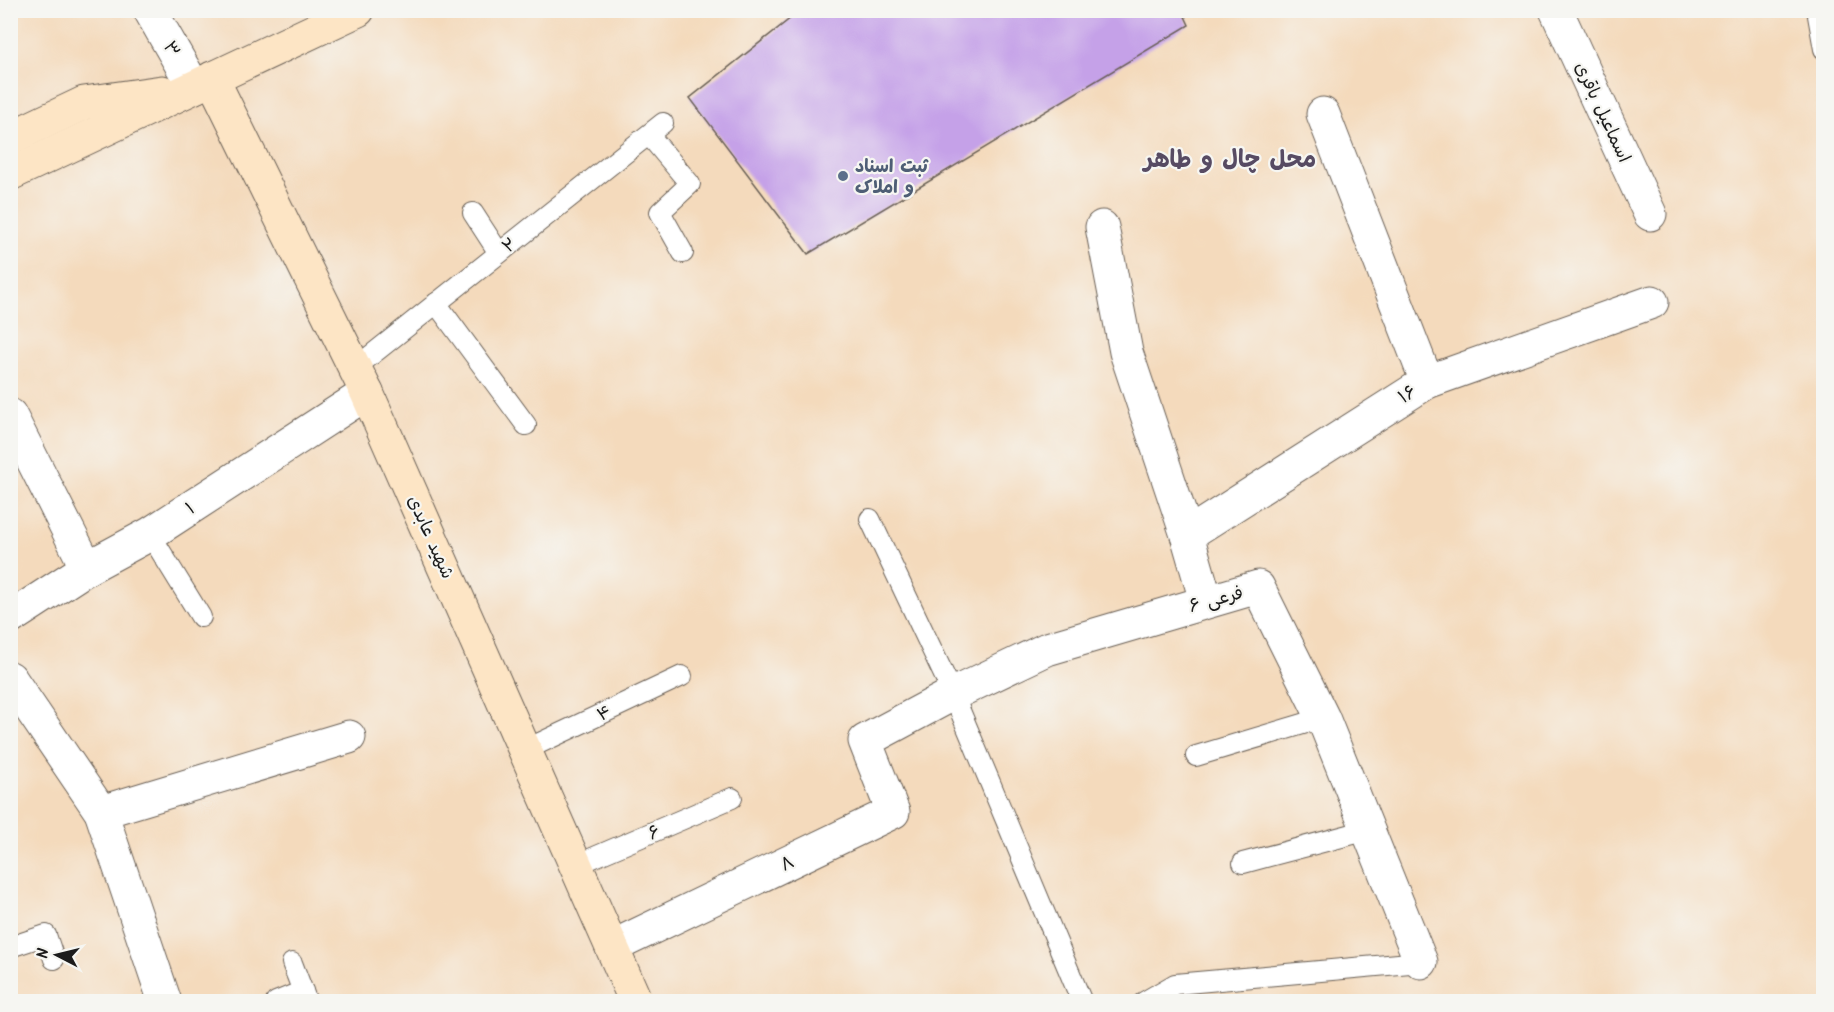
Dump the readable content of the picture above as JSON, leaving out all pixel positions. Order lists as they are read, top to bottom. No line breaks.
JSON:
{"streets":{"main road":["شهید عابدی"],"street":["۳","اسماعیل باقری","۱۶","۱","فرعی ۶","۸"],"lane":["۲","۴","۶"]},"crossings":[["۳","شهید عابدی"],["۲","۱"],["۲","شهید عابدی"],["۱","شهید عابدی"],["شهید عابدی","۴"],["شهید عابدی","۶"],["شهید عابدی","۸"],["فرعی ۶","۸"]],"districts":["محل چال و طاهر"],"places":["ثبت اسناد و املاک"],"north":"left"}
